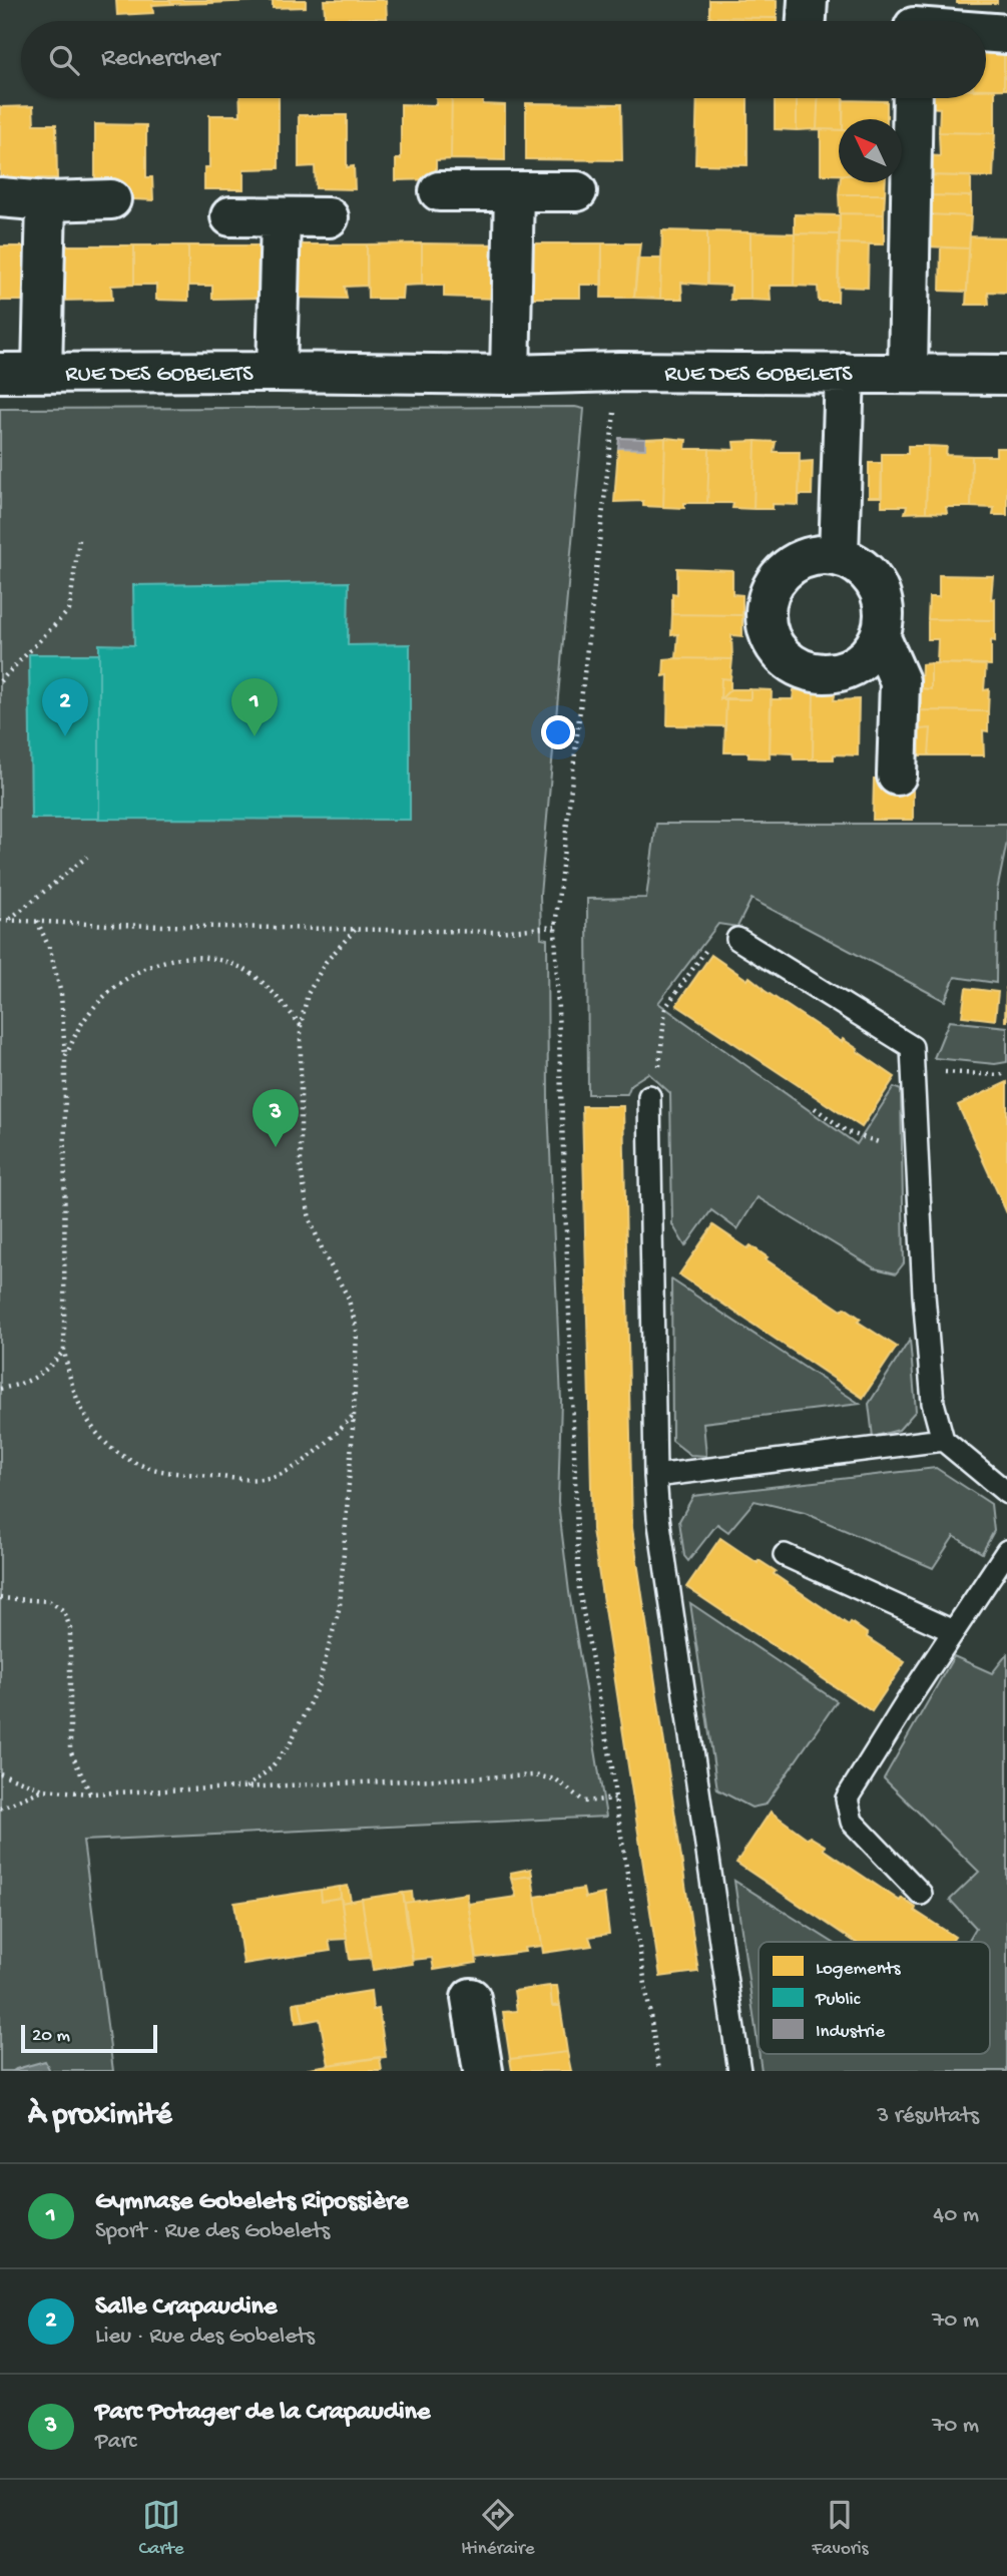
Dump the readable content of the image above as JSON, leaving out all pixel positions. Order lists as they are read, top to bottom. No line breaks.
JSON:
{"streets":{"street":["RUE DES GOBELETS"]},"legend":["Logements","Public","Industrie"],"scale_bar":"20 m","north":"top left","page":{"search":"Rechercher","pins":["1","2","3"],"scale":"20 m","heading":["À proximité","3 résultats"],"list":[{"mark":"1","name":"Gymnase Gobelets Ripossière","note":"Sport · Rue des Gobelets","value":"40 m"},{"mark":"2","name":"Salle Crapaudine","note":"Lieu · Rue des Gobelets","value":"70 m"},{"mark":"3","name":"Parc Potager de la Crapaudine","note":"Parc","value":"70 m"}],"nav":["Carte","Itinéraire","Favoris"]}}
